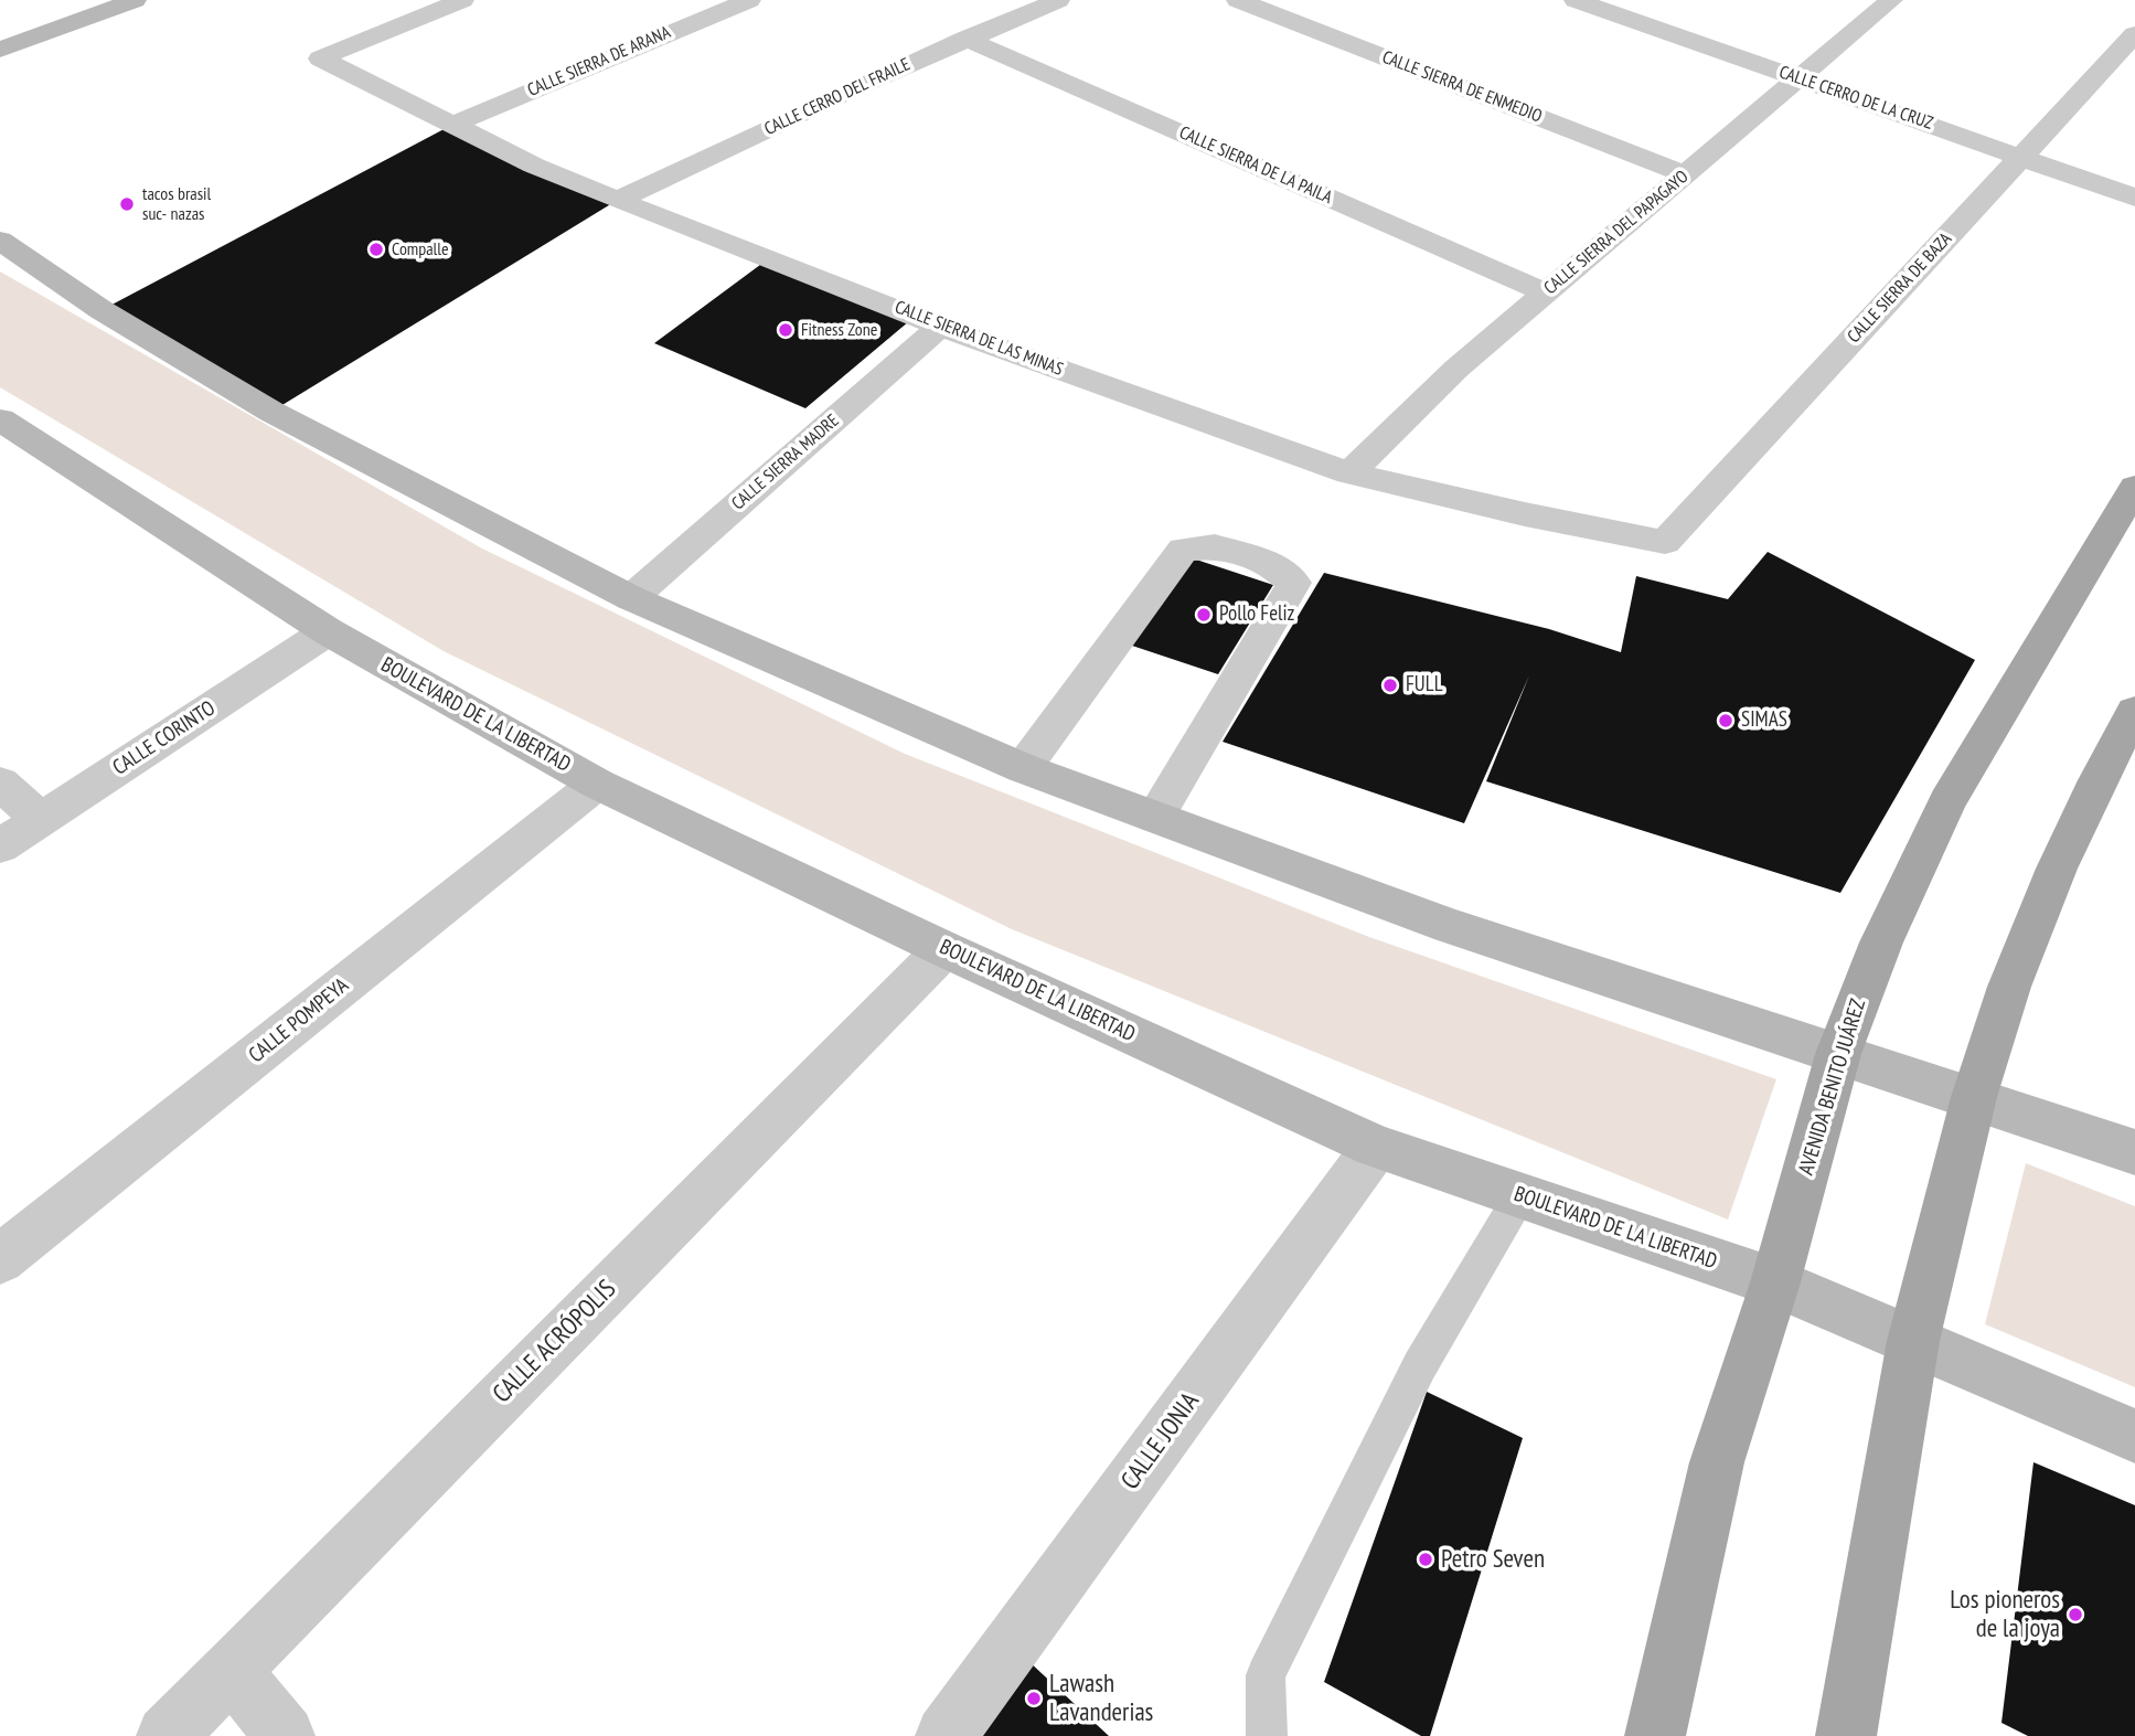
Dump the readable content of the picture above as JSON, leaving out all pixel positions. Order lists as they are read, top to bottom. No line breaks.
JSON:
{"streets":{"main road":["BOULEVARD DE LA LIBERTAD","AVENIDA BENITO JUÁREZ"],"street":["CALLE SIERRA DE ARANA","CALLE SIERRA DE ENMEDIO","CALLE CERRO DEL FRAILE","CALLE CERRO DE LA CRUZ","CALLE SIERRA DE LA PAILA","CALLE SIERRA DEL PAPAGAYO","CALLE SIERRA DE BAZA","CALLE SIERRA DE LAS MINAS","CALLE SIERRA MADRE","CALLE CORINTO","CALLE POMPEYA","CALLE ACRÓPOLIS","CALLE JONIA"]},"crossings":[["CALLE SIERRA DE ARANA","CALLE SIERRA DE LAS MINAS"],["CALLE SIERRA DE ENMEDIO","CALLE SIERRA DEL PAPAGAYO"],["CALLE CERRO DEL FRAILE","CALLE SIERRA DE LA PAILA"],["CALLE CERRO DEL FRAILE","CALLE SIERRA DE LAS MINAS"],["CALLE CERRO DE LA CRUZ","CALLE SIERRA DEL PAPAGAYO"],["CALLE CERRO DE LA CRUZ","CALLE SIERRA DE BAZA"],["CALLE SIERRA DE LA PAILA","CALLE SIERRA DEL PAPAGAYO"],["CALLE SIERRA DEL PAPAGAYO","CALLE SIERRA DE LAS MINAS"],["CALLE SIERRA DE BAZA","CALLE SIERRA DE LAS MINAS"],["CALLE SIERRA DE LAS MINAS","CALLE SIERRA MADRE"],["BOULEVARD DE LA LIBERTAD","CALLE CORINTO"],["BOULEVARD DE LA LIBERTAD","CALLE POMPEYA"],["BOULEVARD DE LA LIBERTAD","AVENIDA BENITO JUÁREZ"],["BOULEVARD DE LA LIBERTAD","CALLE ACRÓPOLIS"],["BOULEVARD DE LA LIBERTAD","CALLE JONIA"]],"places":["tacos brasil suc- nazas","Compalle","Fitness Zone","Pollo Feliz","FULL","SIMAS","Petro Seven","Los pioneros de la joya","Lawash Lavanderias"]}
